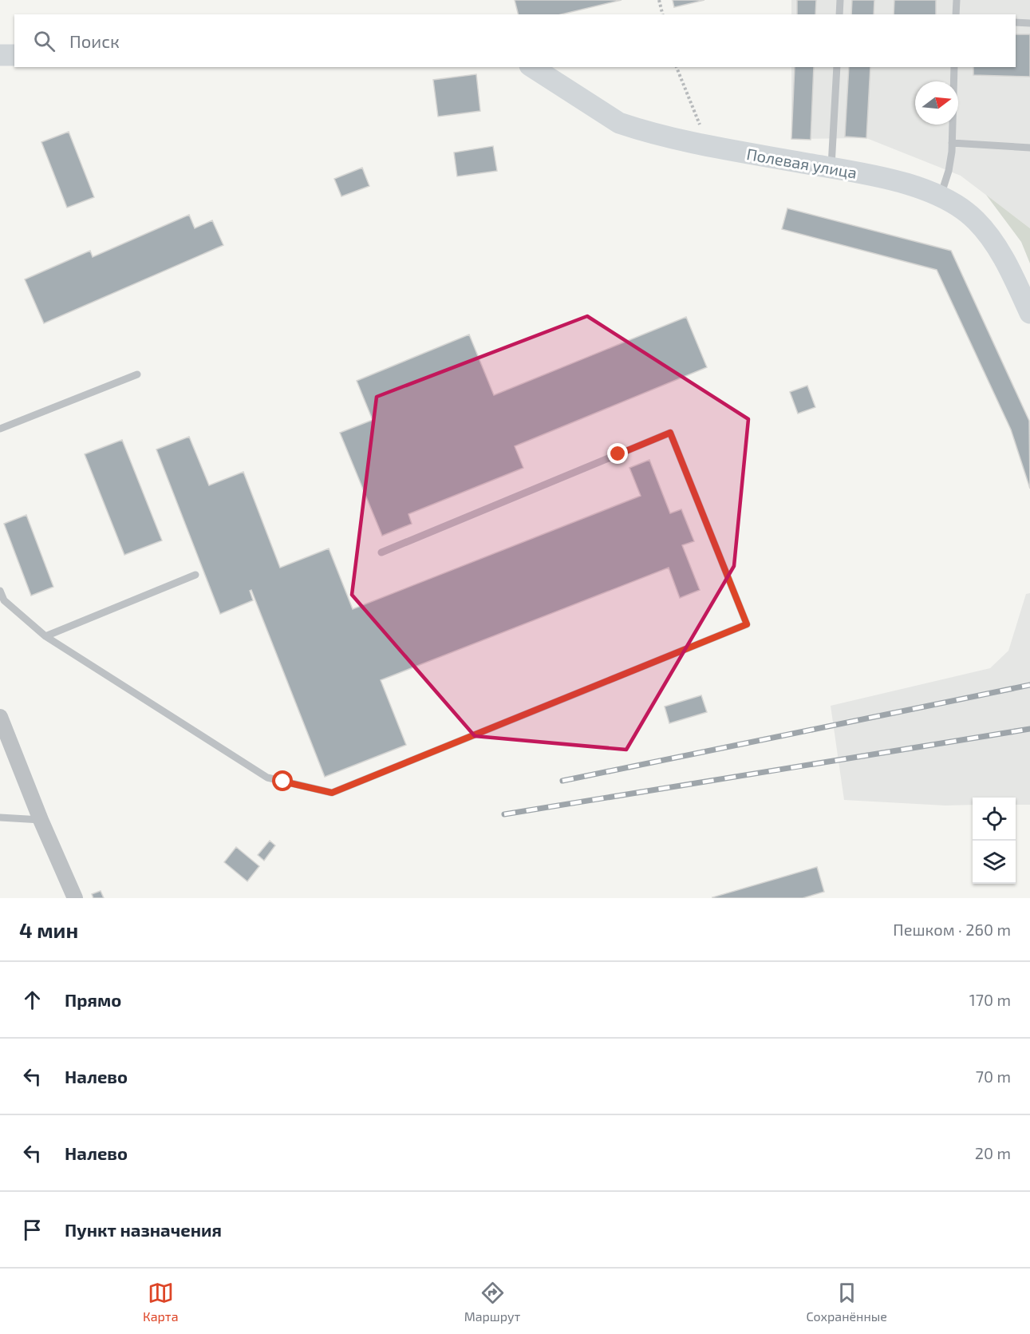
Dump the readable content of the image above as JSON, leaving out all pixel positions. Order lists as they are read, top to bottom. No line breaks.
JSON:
{"streets":{"main road":["Полевая улица"]},"north":"right","page":{"search":"Поиск","heading":["4 мин","Пешком · 260 m"],"list":[["Прямо","170 m"],["Налево","70 m"],["Налево","20 m"],"Пункт назначения"],"nav":["Карта","Маршрут","Сохранённые"]}}
